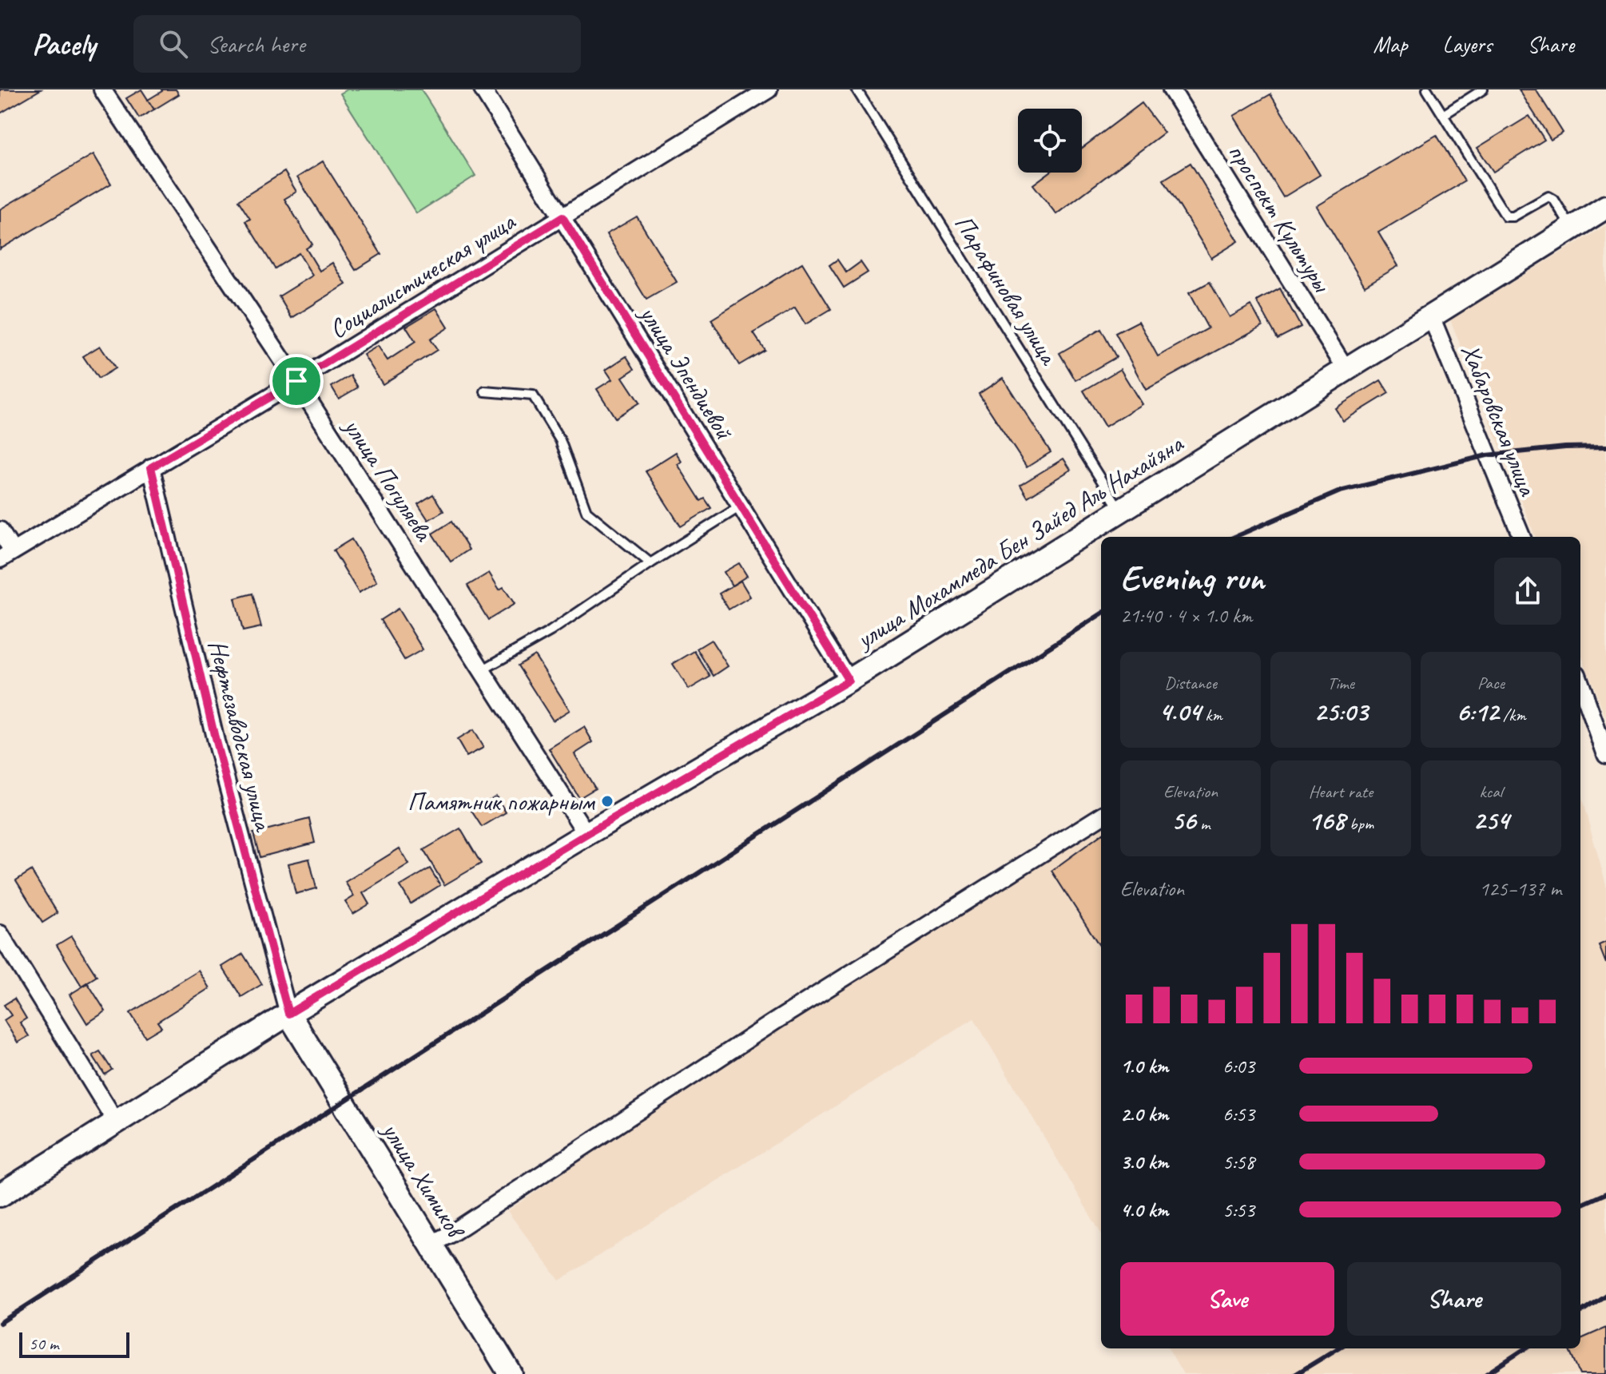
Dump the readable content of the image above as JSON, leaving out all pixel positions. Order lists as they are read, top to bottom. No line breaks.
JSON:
{"streets":{"main road":["улица Мохаммеда Бен Зайед Аль Нахайяна","улица Химиков"],"street":["проспект Культуры","Социалистическая улица","улица Эпендиевой","Хабаровская улица","улица Погуляева","Нефтезаводская улица"],"lane":["Парафиновая улица"]},"crossings":[["проспект Культуры","улица Мохаммеда Бен Зайед Аль Нахайяна"],["Социалистическая улица","улица Эпендиевой"],["Социалистическая улица","улица Погуляева"],["Социалистическая улица","Нефтезаводская улица"],["Парафиновая улица","улица Мохаммеда Бен Зайед Аль Нахайяна"],["улица Эпендиевой","улица Мохаммеда Бен Зайед Аль Нахайяна"],["Хабаровская улица","улица Мохаммеда Бен Зайед Аль Нахайяна"],["улица Погуляева","улица Мохаммеда Бен Зайед Аль Нахайяна"],["улица Мохаммеда Бен Зайед Аль Нахайяна","Нефтезаводская улица"],["улица Мохаммеда Бен Зайед Аль Нахайяна","улица Химиков"],["Нефтезаводская улица","улица Химиков"]],"places":["Памятник пожарным"],"scale_bar":"50 m","page":{"header":"Pacely","search":"Search here","nav":["Map","Layers","Share"],"heading":["Evening run","21:40 · 4 × 1.0 km"],"stats":[["Distance","4.04 km"],["Time","25:03"],["Pace","6:12 /km"],["Elevation","56 m"],["Heart rate","168 bpm"],["kcal","254"]],"chart":["Elevation","125–137 m"],"list":[{"name":"1.0 km","note":"6:03"},{"name":"2.0 km","note":"6:53"},{"name":"3.0 km","note":"5:58"},{"name":"4.0 km","note":"5:53"}],"buttons":["Save","Share"],"scale":"50 m"}}
